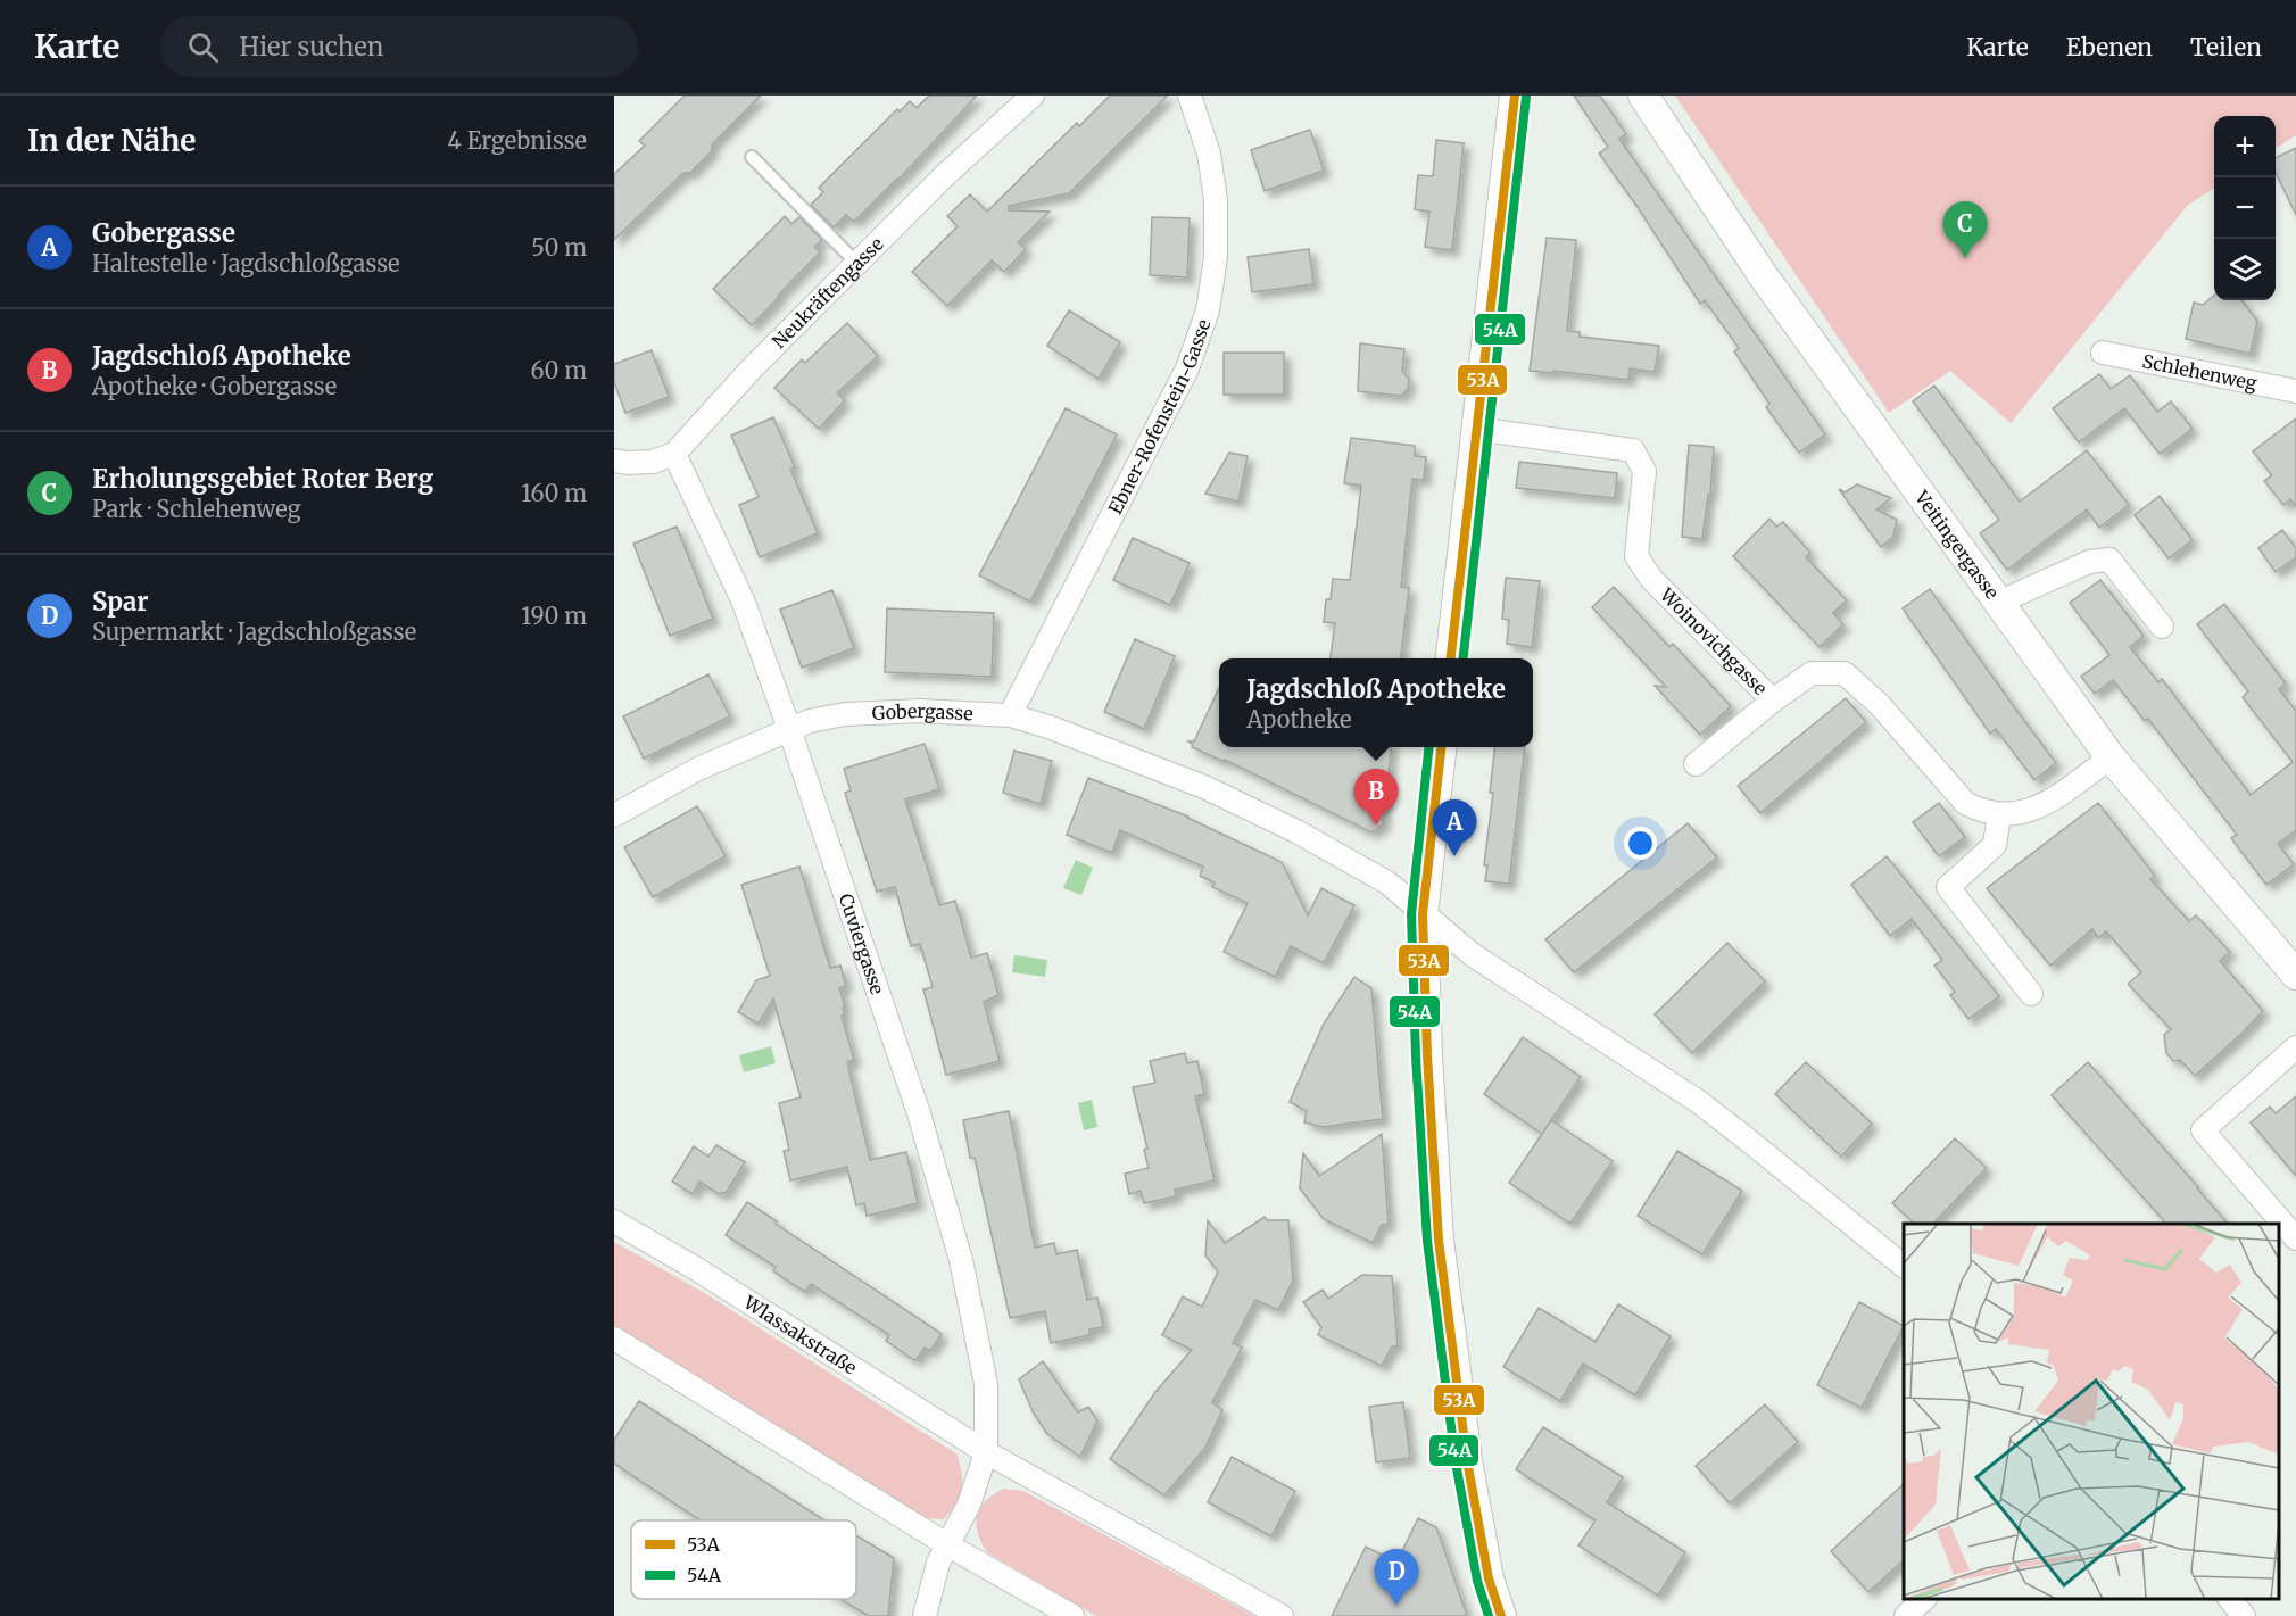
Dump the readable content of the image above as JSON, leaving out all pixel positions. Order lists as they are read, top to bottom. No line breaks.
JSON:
{"streets":{"street":["Neukräftengasse","Schlehenweg","Ebner-Rofenstein-Gasse","Veitingergasse","Woinovichgasse","Gobergasse","Cuviergasse","Wlassakstraße"]},"crossings":[["Neukräftengasse","Cuviergasse"],["Ebner-Rofenstein-Gasse","Gobergasse"],["Gobergasse","Cuviergasse"],["Cuviergasse","Wlassakstraße"]],"lines":["transit line 53A","transit line 54A"],"legend":["53A","54A"],"page":{"header":"Karte","search":"Hier suchen","nav":["Karte","Ebenen","Teilen"],"heading":["In der Nähe","4 Ergebnisse"],"map_buttons":["+","−"],"list":[{"mark":"A","name":"Gobergasse","note":"Haltestelle · Jagdschloßgasse","value":"50 m"},{"mark":"B","name":"Jagdschloß Apotheke","note":"Apotheke · Gobergasse","value":"60 m"},{"mark":"C","name":"Erholungsgebiet Roter Berg","note":"Park · Schlehenweg","value":"160 m"},{"mark":"D","name":"Spar","note":"Supermarkt · Jagdschloßgasse","value":"190 m"}],"pins":["C","B","A","D"],"popup":["Jagdschloß Apotheke","Apotheke"]}}
